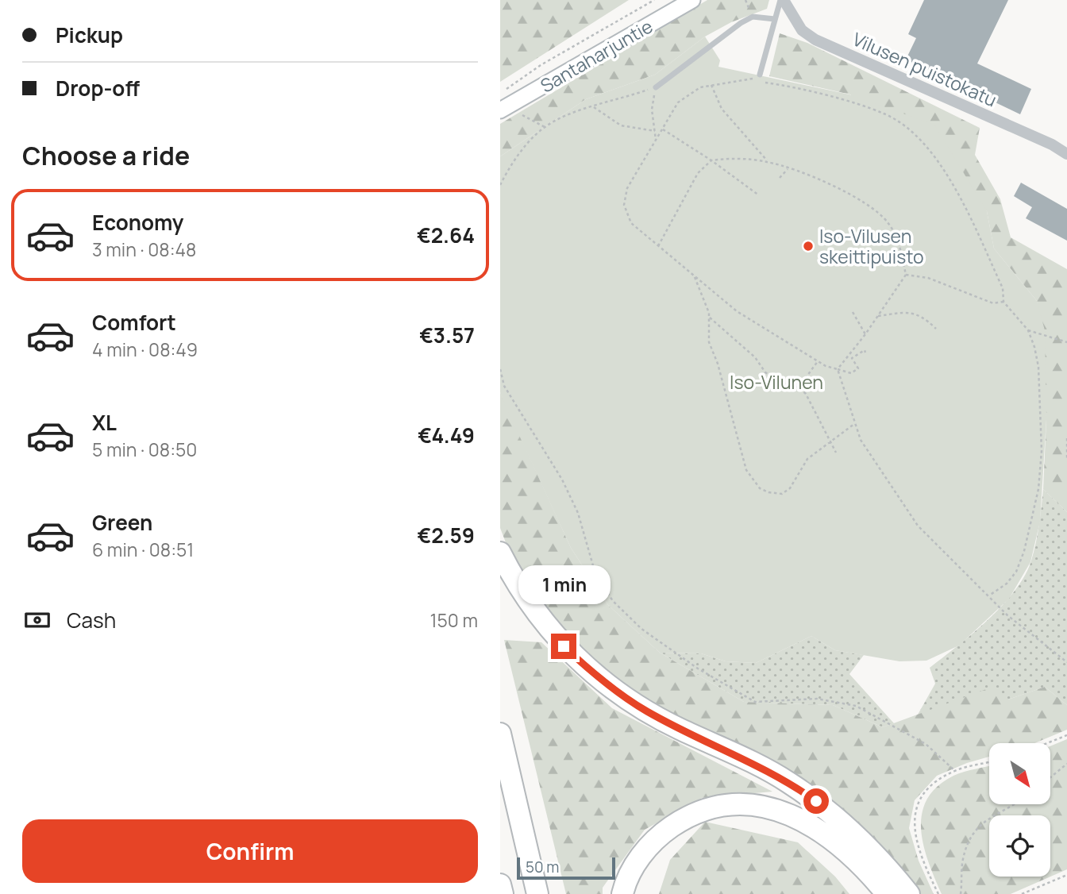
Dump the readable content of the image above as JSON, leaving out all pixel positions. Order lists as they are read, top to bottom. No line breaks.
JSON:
{"streets":{"main road":["Santaharjuntie"],"street":["Vilusen puistokatu"]},"parks":["Iso-Vilunen"],"places":["Iso-Vilusen skeittipuisto"],"scale_bar":"50 m","north":"bottom right","page":{"banner":["Pickup","Drop-off"],"heading":"Choose a ride","list":[{"name":"Economy","note":"3 min · 08:48","value":"€2.64"},{"name":"Comfort","note":"4 min · 08:49","value":"€3.57"},{"name":"XL","note":"5 min · 08:50","value":"€4.49"},{"name":"Green","note":"6 min · 08:51","value":"€2.59"}],"bubble":"1 min","pay":["Cash","150 m"],"buttons":"Confirm","scale":"50 m"}}
